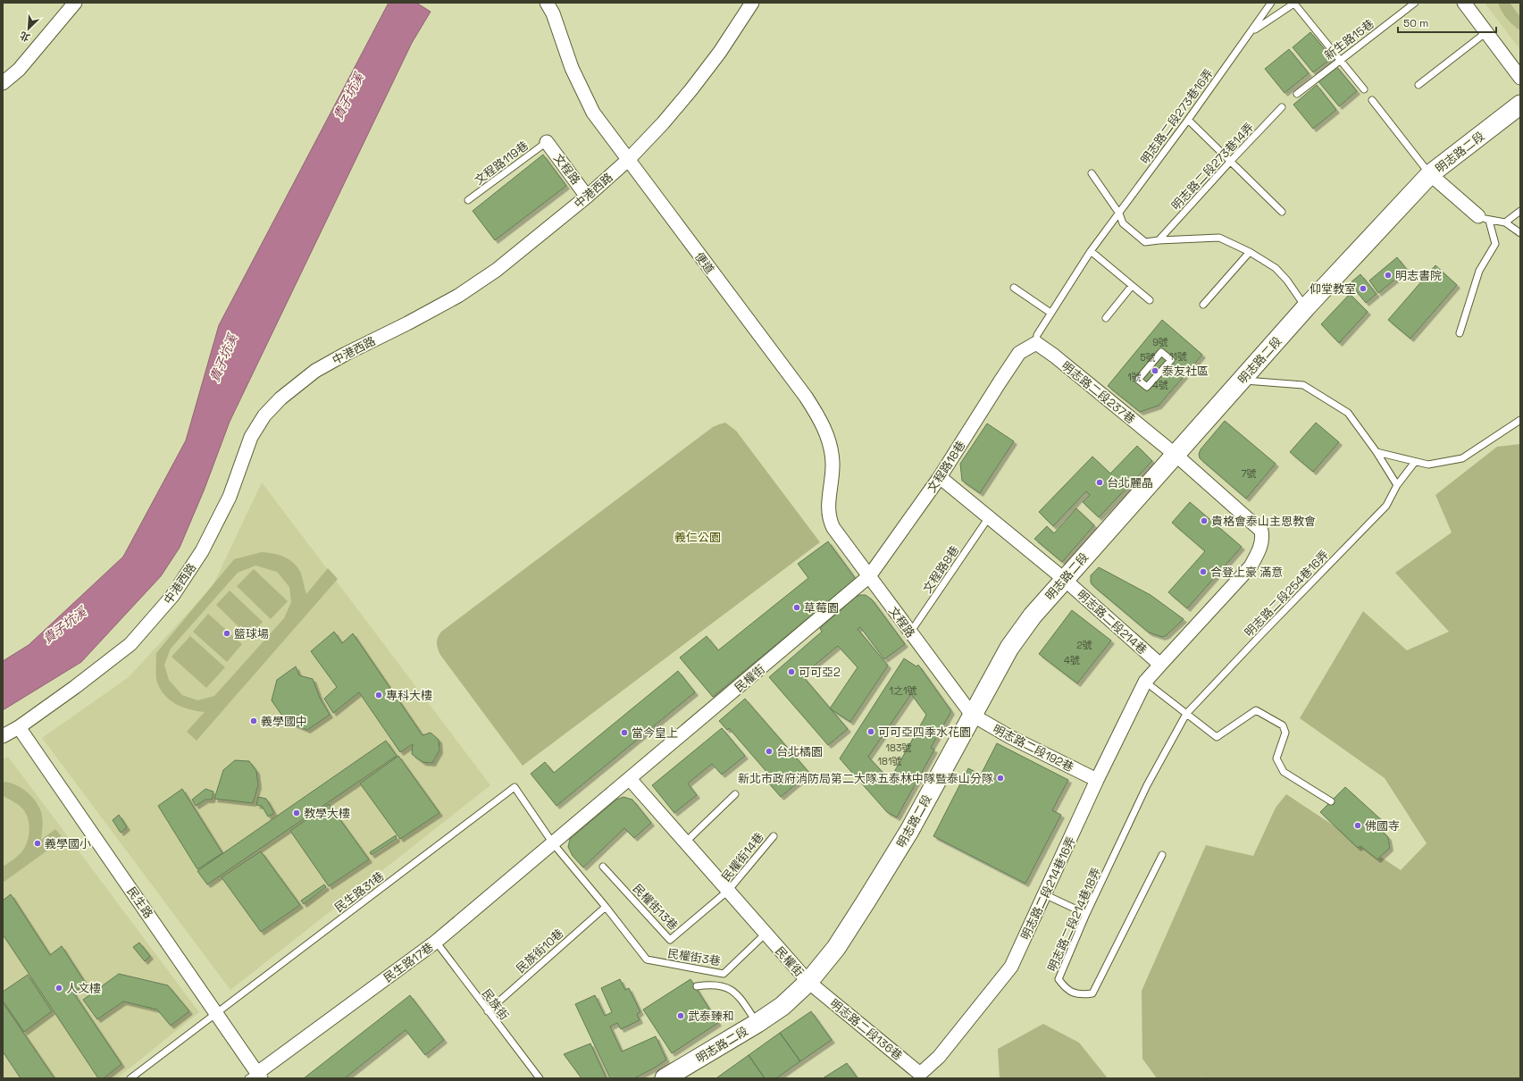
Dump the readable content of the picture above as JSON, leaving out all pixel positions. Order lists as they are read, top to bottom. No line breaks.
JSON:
{"streets":{"main road":["明志路二段"],"street":["文程路","中港西路","便道","明志路二段237巷","文程路18巷","明志路二段214巷","民權街","明志路二段192巷","明志路二段214巷16弄","民生路","民生路17巷","明志路二段136巷"],"lane":["新生路15巷","明志路二段273巷16弄","文程路119巷","明志路二段273巷14弄","文程路8巷","明志路二段254巷16弄","民權街14巷","民生路31巷","民權街13巷","明志路二段214巷18弄","民族街10巷","民權街3巷","民族街"]},"crossings":[["明志路二段273巷16弄","明志路二段237巷"],["明志路二段273巷16弄","文程路18巷"],["明志路二段","文程路"],["明志路二段","明志路二段237巷"],["明志路二段","明志路二段214巷"],["明志路二段","民權街"],["明志路二段","明志路二段192巷"],["明志路二段","明志路二段136巷"],["文程路119巷","文程路"],["文程路","中港西路"],["文程路","便道"],["文程路","文程路18巷"],["文程路","文程路8巷"],["文程路","民權街"],["文程路","明志路二段192巷"],["中港西路","便道"],["中港西路","民生路"],["明志路二段237巷","文程路18巷"],["明志路二段237巷","明志路二段214巷"],["文程路18巷","明志路二段214巷"],["文程路18巷","民權街"],["文程路8巷","明志路二段214巷"],["明志路二段254巷16弄","明志路二段214巷18弄"],["民權街","民權街14巷"],["民權街","民生路31巷"],["民權街","民權街13巷"],["民權街","民權街3巷"],["民權街","民生路17巷"],["民權街","明志路二段136巷"],["明志路二段192巷","明志路二段214巷16弄"],["民權街14巷","民權街13巷"],["明志路二段214巷16弄","明志路二段136巷"],["民生路31巷","民生路"],["民生路31巷","民生路17巷"],["民生路","民生路17巷"],["民族街10巷","民權街3巷"],["民族街10巷","民族街"],["民生路17巷","民族街"]],"water":["貴子坑溪"],"parks":["義仁公園"],"places":["明志書院","仰堂教室","泰友社區","台北麗晶","貴格會泰山主恩教會","合登上豪 滿意","草莓園","籃球場","可可亞2","專科大樓","義學國中","可可亞四季水花園","當今皇上","台北橘園","新北市政府消防局第二大隊五泰林中隊暨泰山分隊","教學大樓","佛國寺","義學國小","人文樓","武泰臻和"],"house_numbers":["9號","11號","5號","1號","4號","7號","2號","4號","1之1號","183號","181號"],"scale_bar":"50 m","north":"bottom left"}
